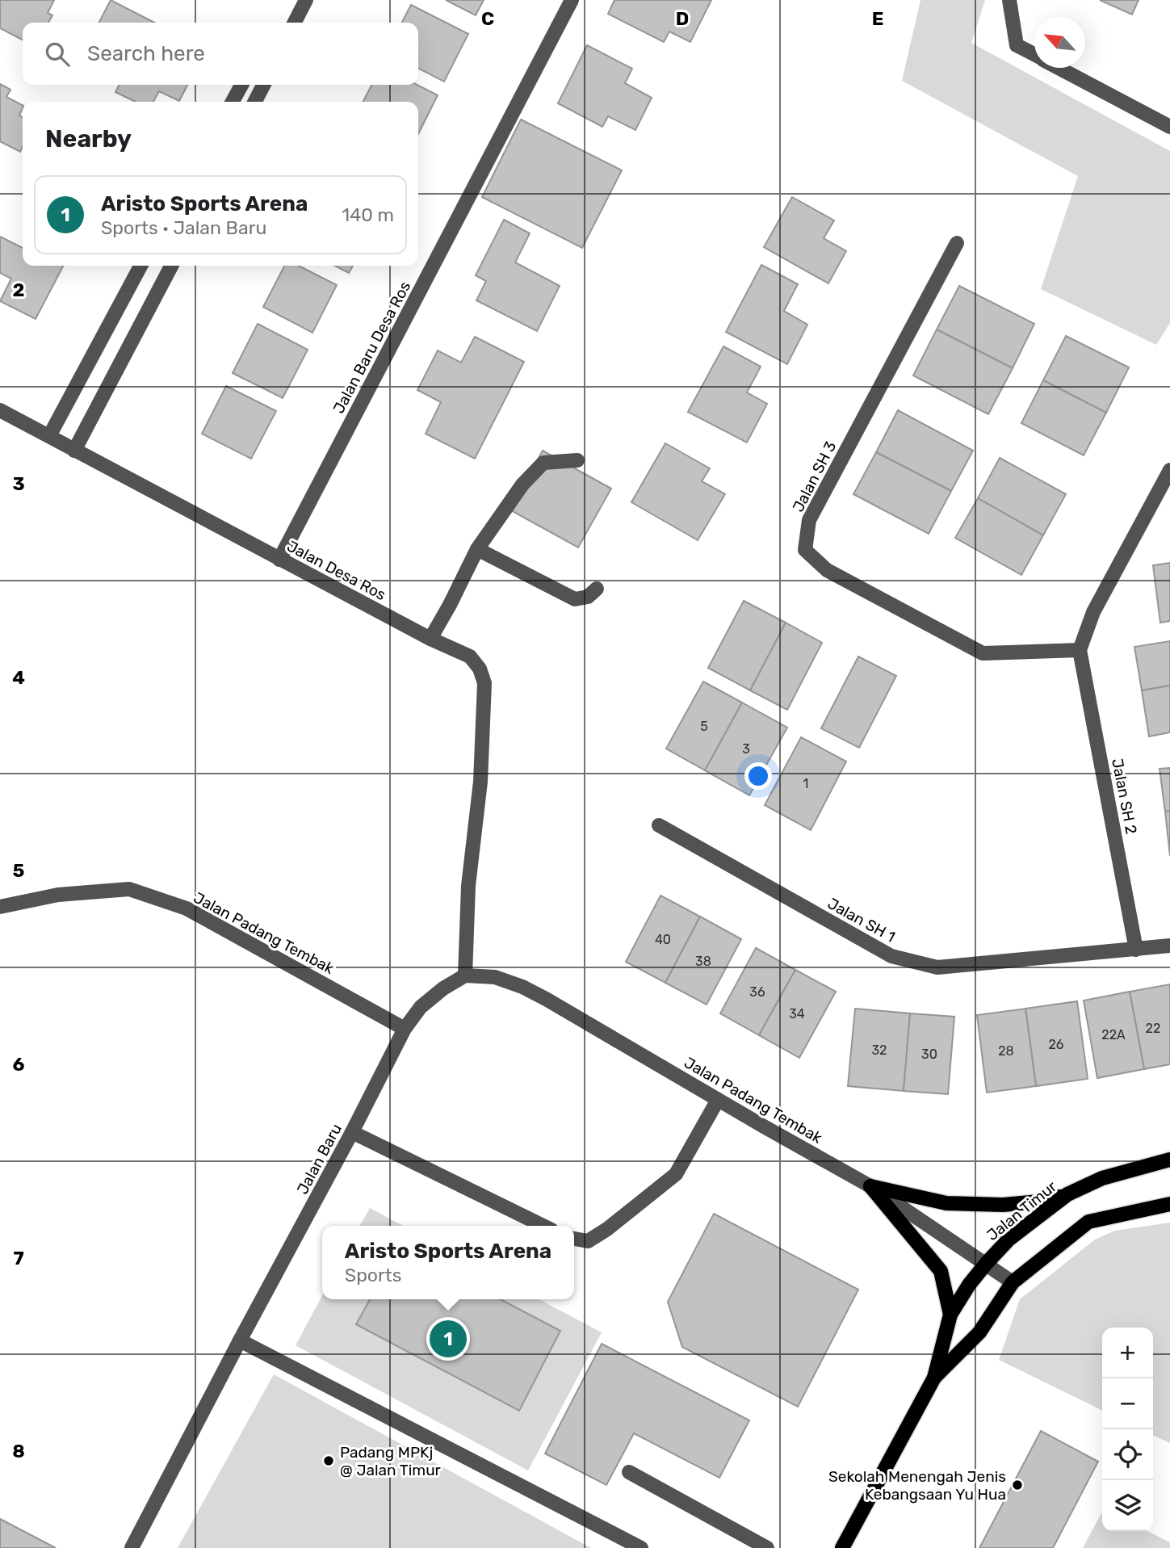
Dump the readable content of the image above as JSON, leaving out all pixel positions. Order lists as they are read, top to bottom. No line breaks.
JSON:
{"streets":{"main road":["Jalan Timur"],"street":["Jalan Baru Desa Ros","Jalan SH 3","Jalan Desa Ros","Jalan SH 2","Jalan SH 1","Jalan Padang Tembak","Jalan Baru"]},"crossings":[["Jalan Baru Desa Ros","Jalan Desa Ros"],["Jalan SH 3","Jalan SH 2"],["Jalan Desa Ros","Jalan Padang Tembak"],["Jalan Desa Ros","Jalan Baru"],["Jalan SH 2","Jalan SH 1"],["Jalan Padang Tembak","Jalan Baru"],["Jalan Padang Tembak","Jalan Timur"]],"places":["Padang MPKj @ Jalan Timur","Sekolah Menengah Jenis Kebangsaan Yu Hua"],"house_numbers":["5","3","1","40","38","36","34","22","22A","26","32","28","30"],"north":"top left","page":{"search":"Search here","heading":"Nearby","list":[{"mark":"1","name":"Aristo Sports Arena","note":"Sports · Jalan Baru","value":"140 m"}],"popup":["Aristo Sports Arena","Sports"],"pins":"1","map_buttons":["+","−"]},"grid":{"columns":["C","D","E"],"rows":["2","3","4","5","6","7","8"]}}
